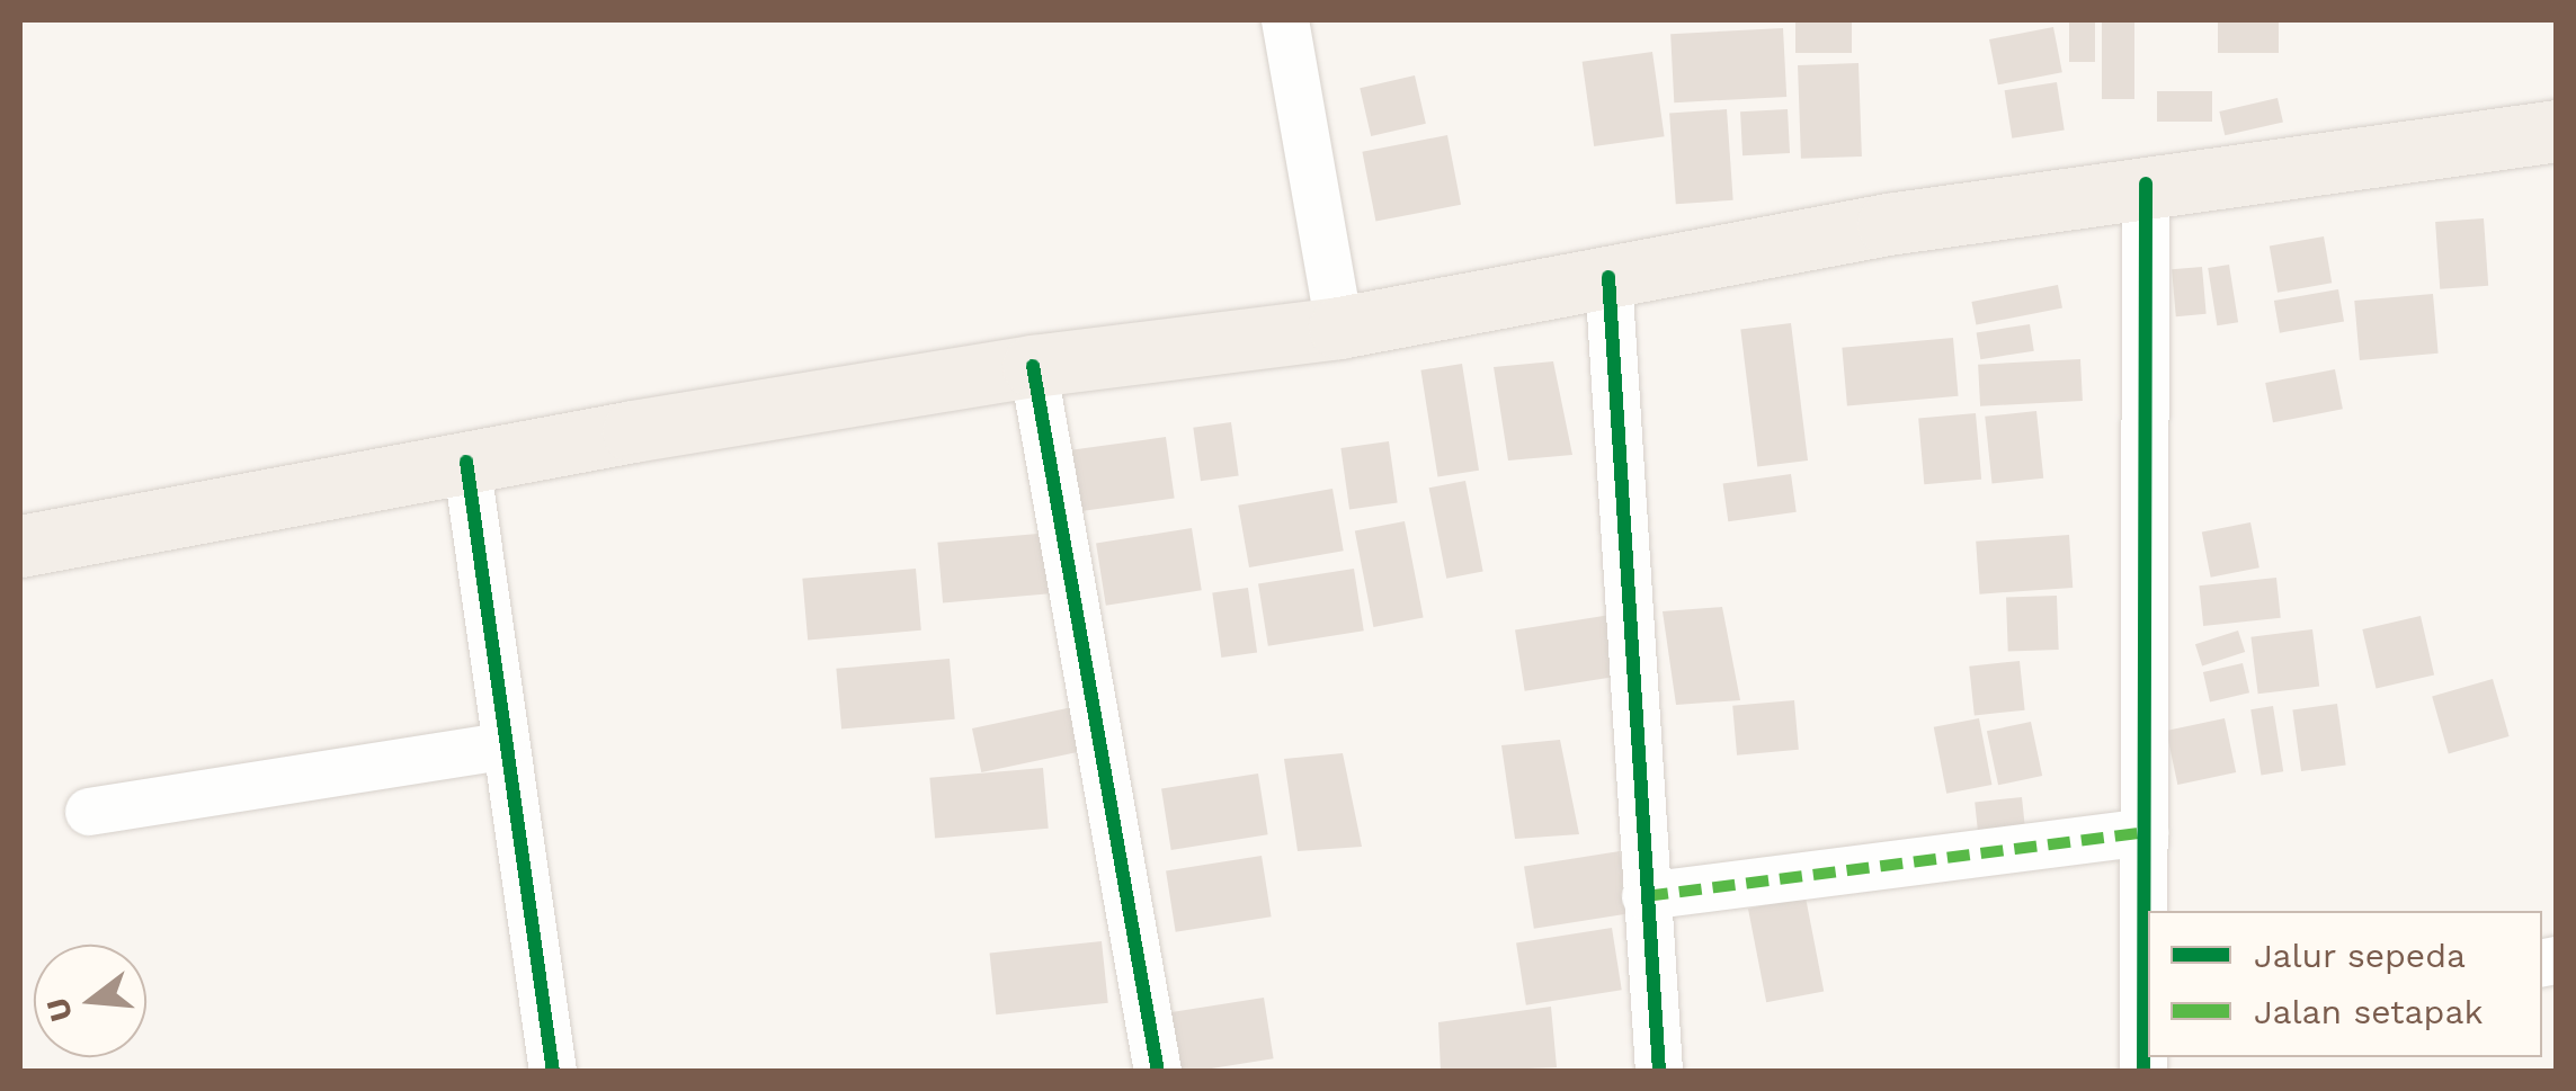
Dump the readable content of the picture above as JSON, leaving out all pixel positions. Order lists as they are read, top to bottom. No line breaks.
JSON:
{"legend":["Jalur sepeda","Jalan setapak"],"north":"left"}
